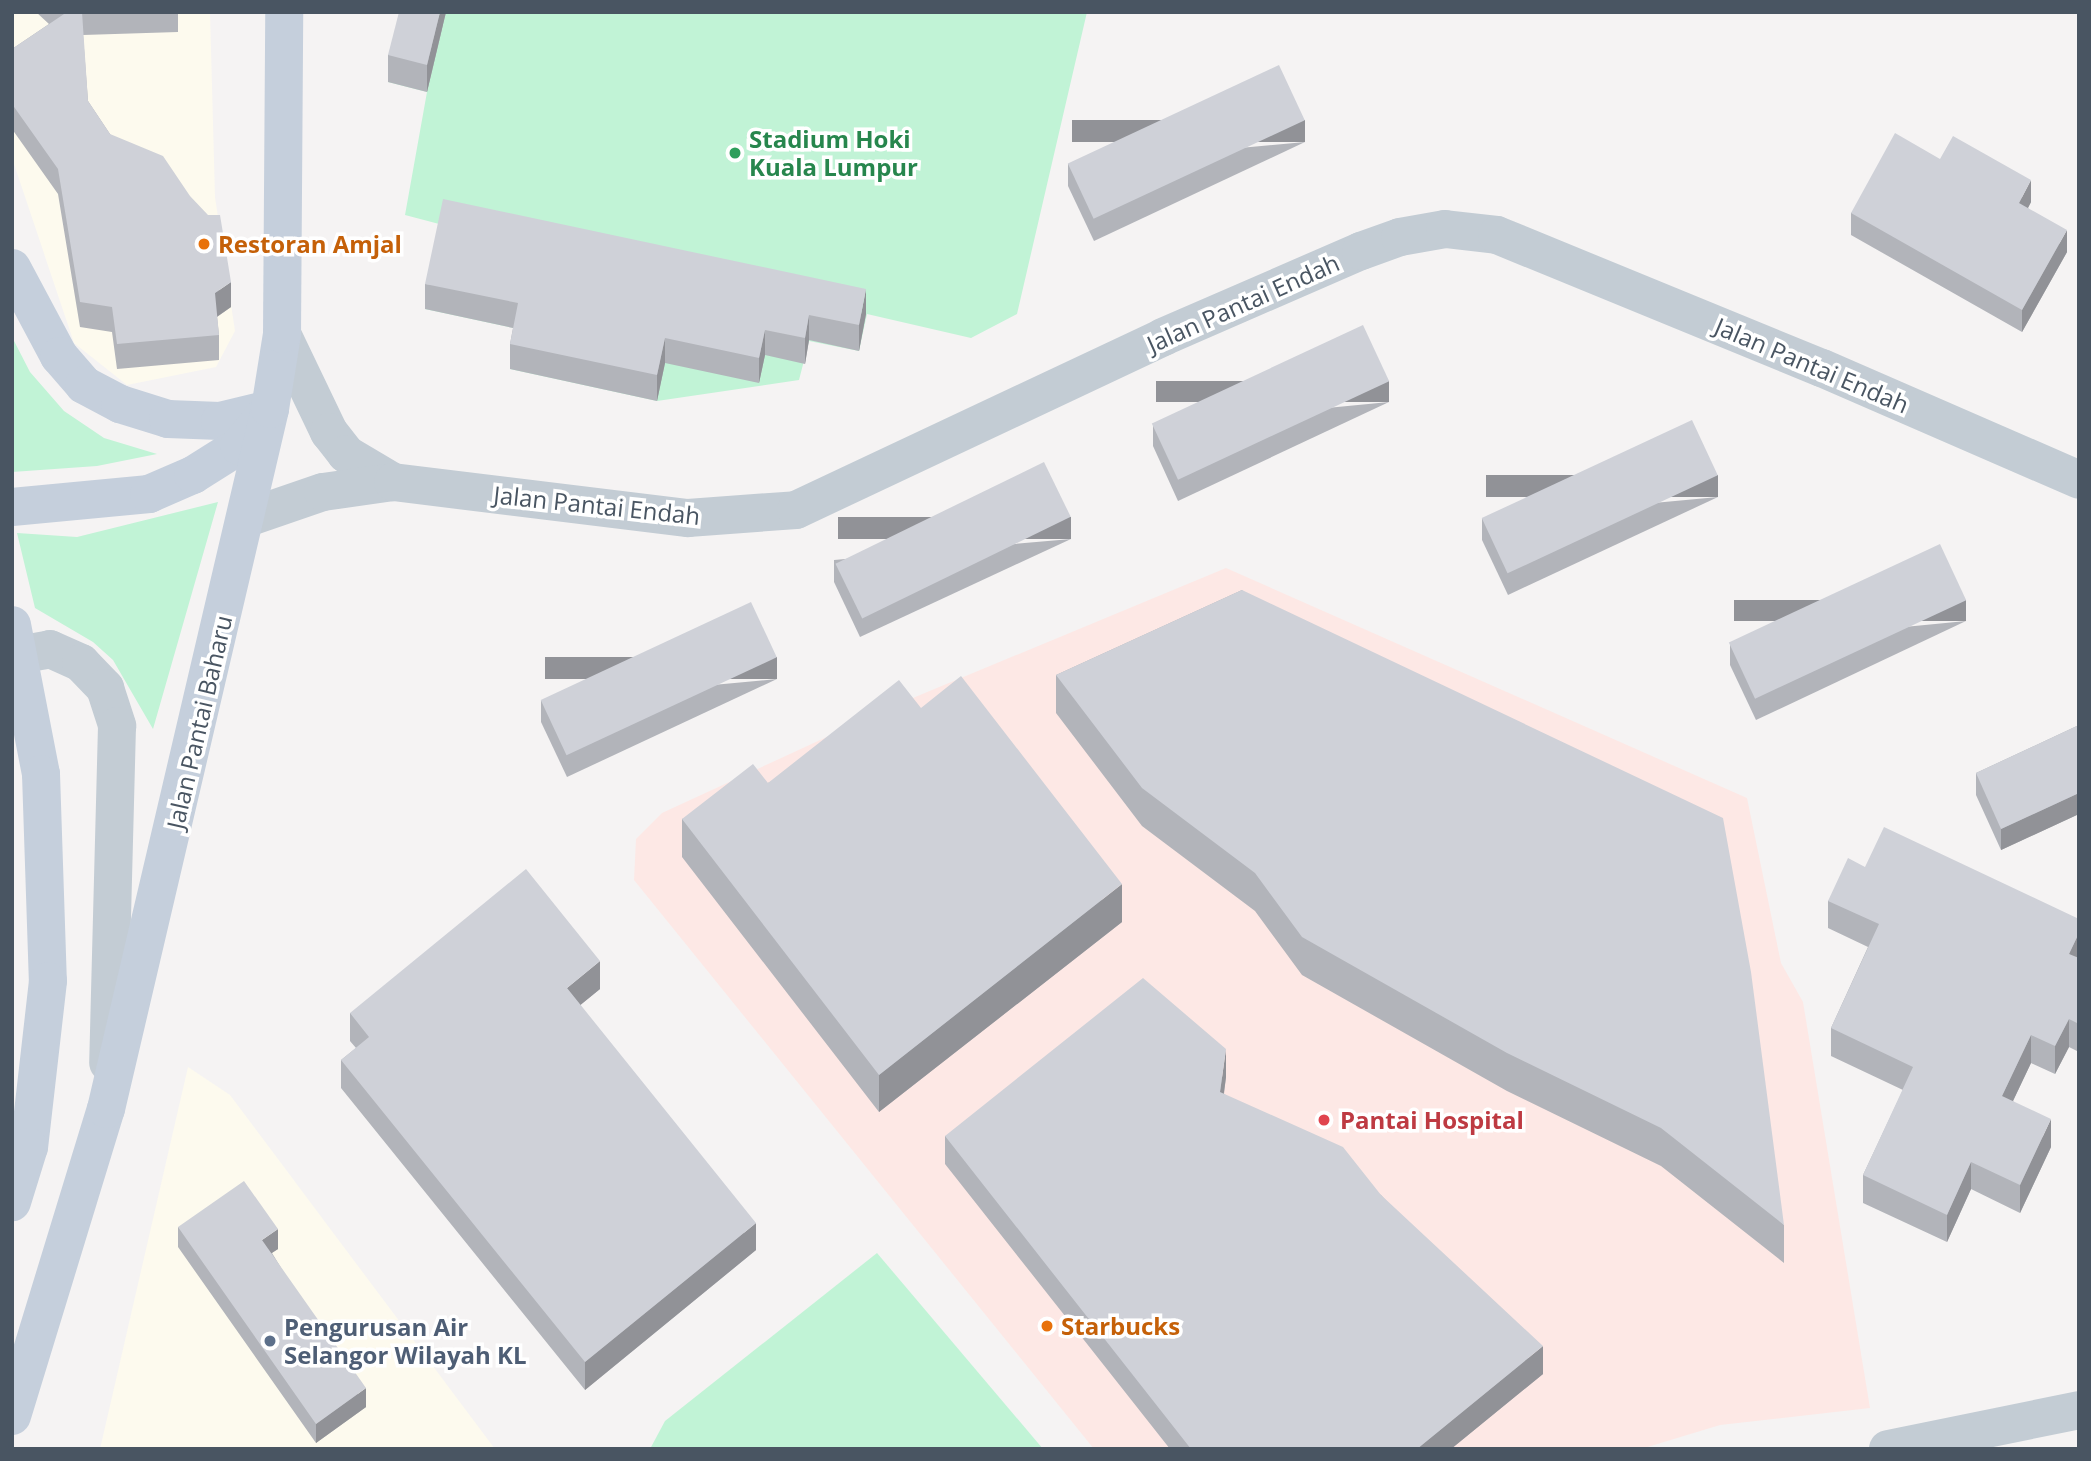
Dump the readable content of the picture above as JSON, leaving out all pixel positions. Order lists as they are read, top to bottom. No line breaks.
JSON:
{"streets":{"main road":["Jalan Pantai Baharu"],"street":["Jalan Pantai Endah"]},"crossings":[["Jalan Pantai Endah","Jalan Pantai Baharu"]],"places":["Stadium Hoki Kuala Lumpur","Restoran Amjal","Pantai Hospital","Starbucks","Pengurusan Air Selangor Wilayah KL"]}
